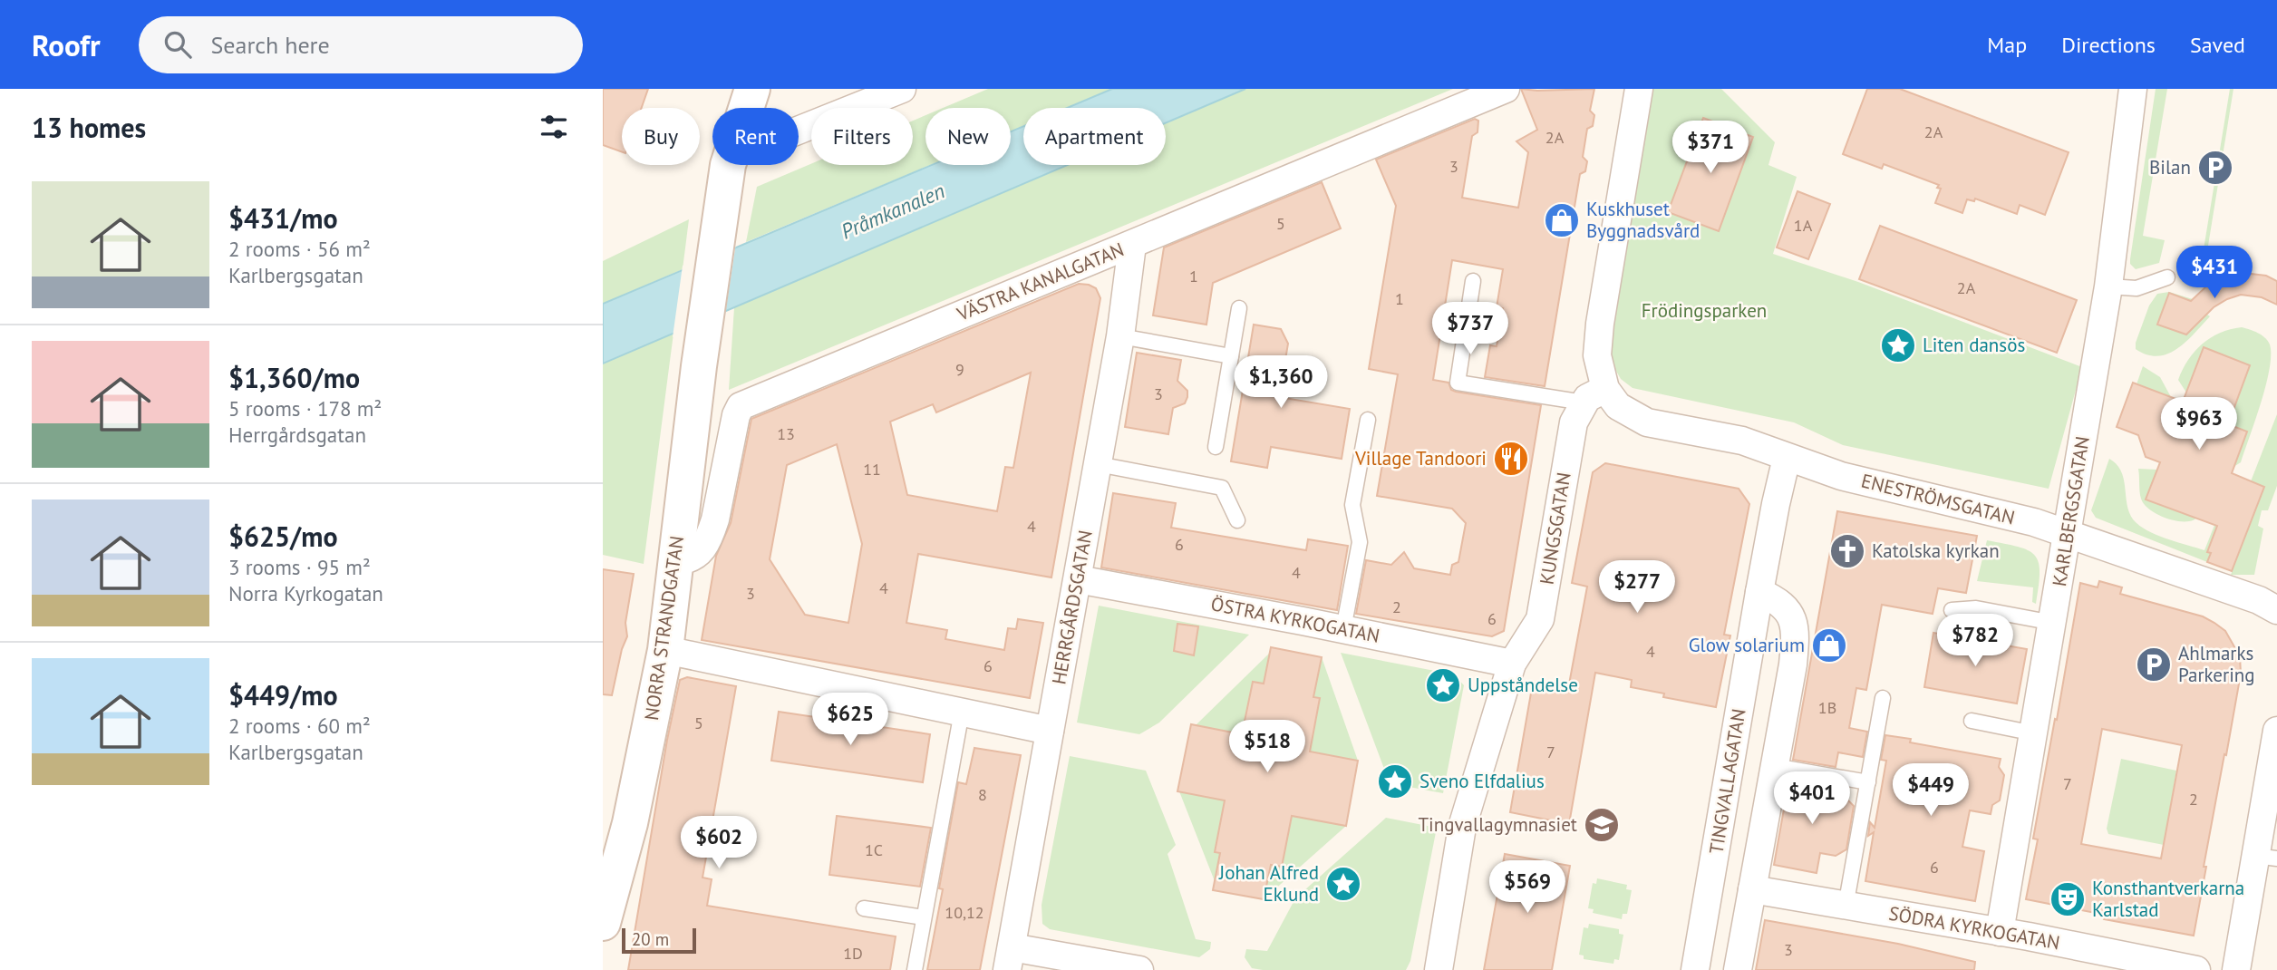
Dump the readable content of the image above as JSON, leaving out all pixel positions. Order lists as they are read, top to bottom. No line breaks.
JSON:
{"streets":{"street":["VÄSTRA KANALGATAN","ENESTRÖMSGATAN","KARLBERGSGATAN","KUNGSGATAN","HERRGÅRDSGATAN","ÖSTRA KYRKOGATAN","NORRA STRANDGATAN","TINGVALLAGATAN","SÖDRA KYRKOGATAN"]},"crossings":[["VÄSTRA KANALGATAN","HERRGÅRDSGATAN"],["VÄSTRA KANALGATAN","NORRA STRANDGATAN"],["ENESTRÖMSGATAN","KARLBERGSGATAN"],["ENESTRÖMSGATAN","KUNGSGATAN"],["ENESTRÖMSGATAN","TINGVALLAGATAN"],["KARLBERGSGATAN","SÖDRA KYRKOGATAN"],["KUNGSGATAN","ÖSTRA KYRKOGATAN"],["HERRGÅRDSGATAN","ÖSTRA KYRKOGATAN"]],"water":["Pråmkanalen"],"parks":["Frödingsparken"],"places":{"parking":["Bilan","Ahlmarks Parkering"],"shop":["Kuskhuset Byggnadsvård","Glow solarium"],"place":["Liten dansös","Uppståndelse","Sveno Elfdalius","Johan Alfred Eklund"],"restaurant":["Village Tandoori"],"church":["Katolska kyrkan"],"school or university":["Tingvallagymnasiet"],"theatre":["Konsthantverkarna Karlstad"]},"house_numbers":["2A","2A","3","5","1A","1","2A","1","9","3","13","11","4","6","4","4","3","2","6","4","6","1B","5","7","7","8","2","1C","6","10,12","3","1D"],"scale_bar":"20 m","page":{"header":"Roofr","search":"Search here","nav":["Map","Directions","Saved"],"heading":"13 homes","chip":["Buy","Rent","Filters","New","Apartment"],"price":["$371","$431","$737","$1,360","$963","$277","$782","$625","$518","$449","$401","$602","$569"],"list":[{"name":"$431/mo","note":"2 rooms · 56 m² · Karlbergsgatan"},{"name":"$1,360/mo","note":"5 rooms · 178 m² · Herrgårdsgatan"},{"name":"$625/mo","note":"3 rooms · 95 m² · Norra Kyrkogatan"},{"name":"$449/mo","note":"2 rooms · 60 m² · Karlbergsgatan"}],"scale":"20 m"}}
